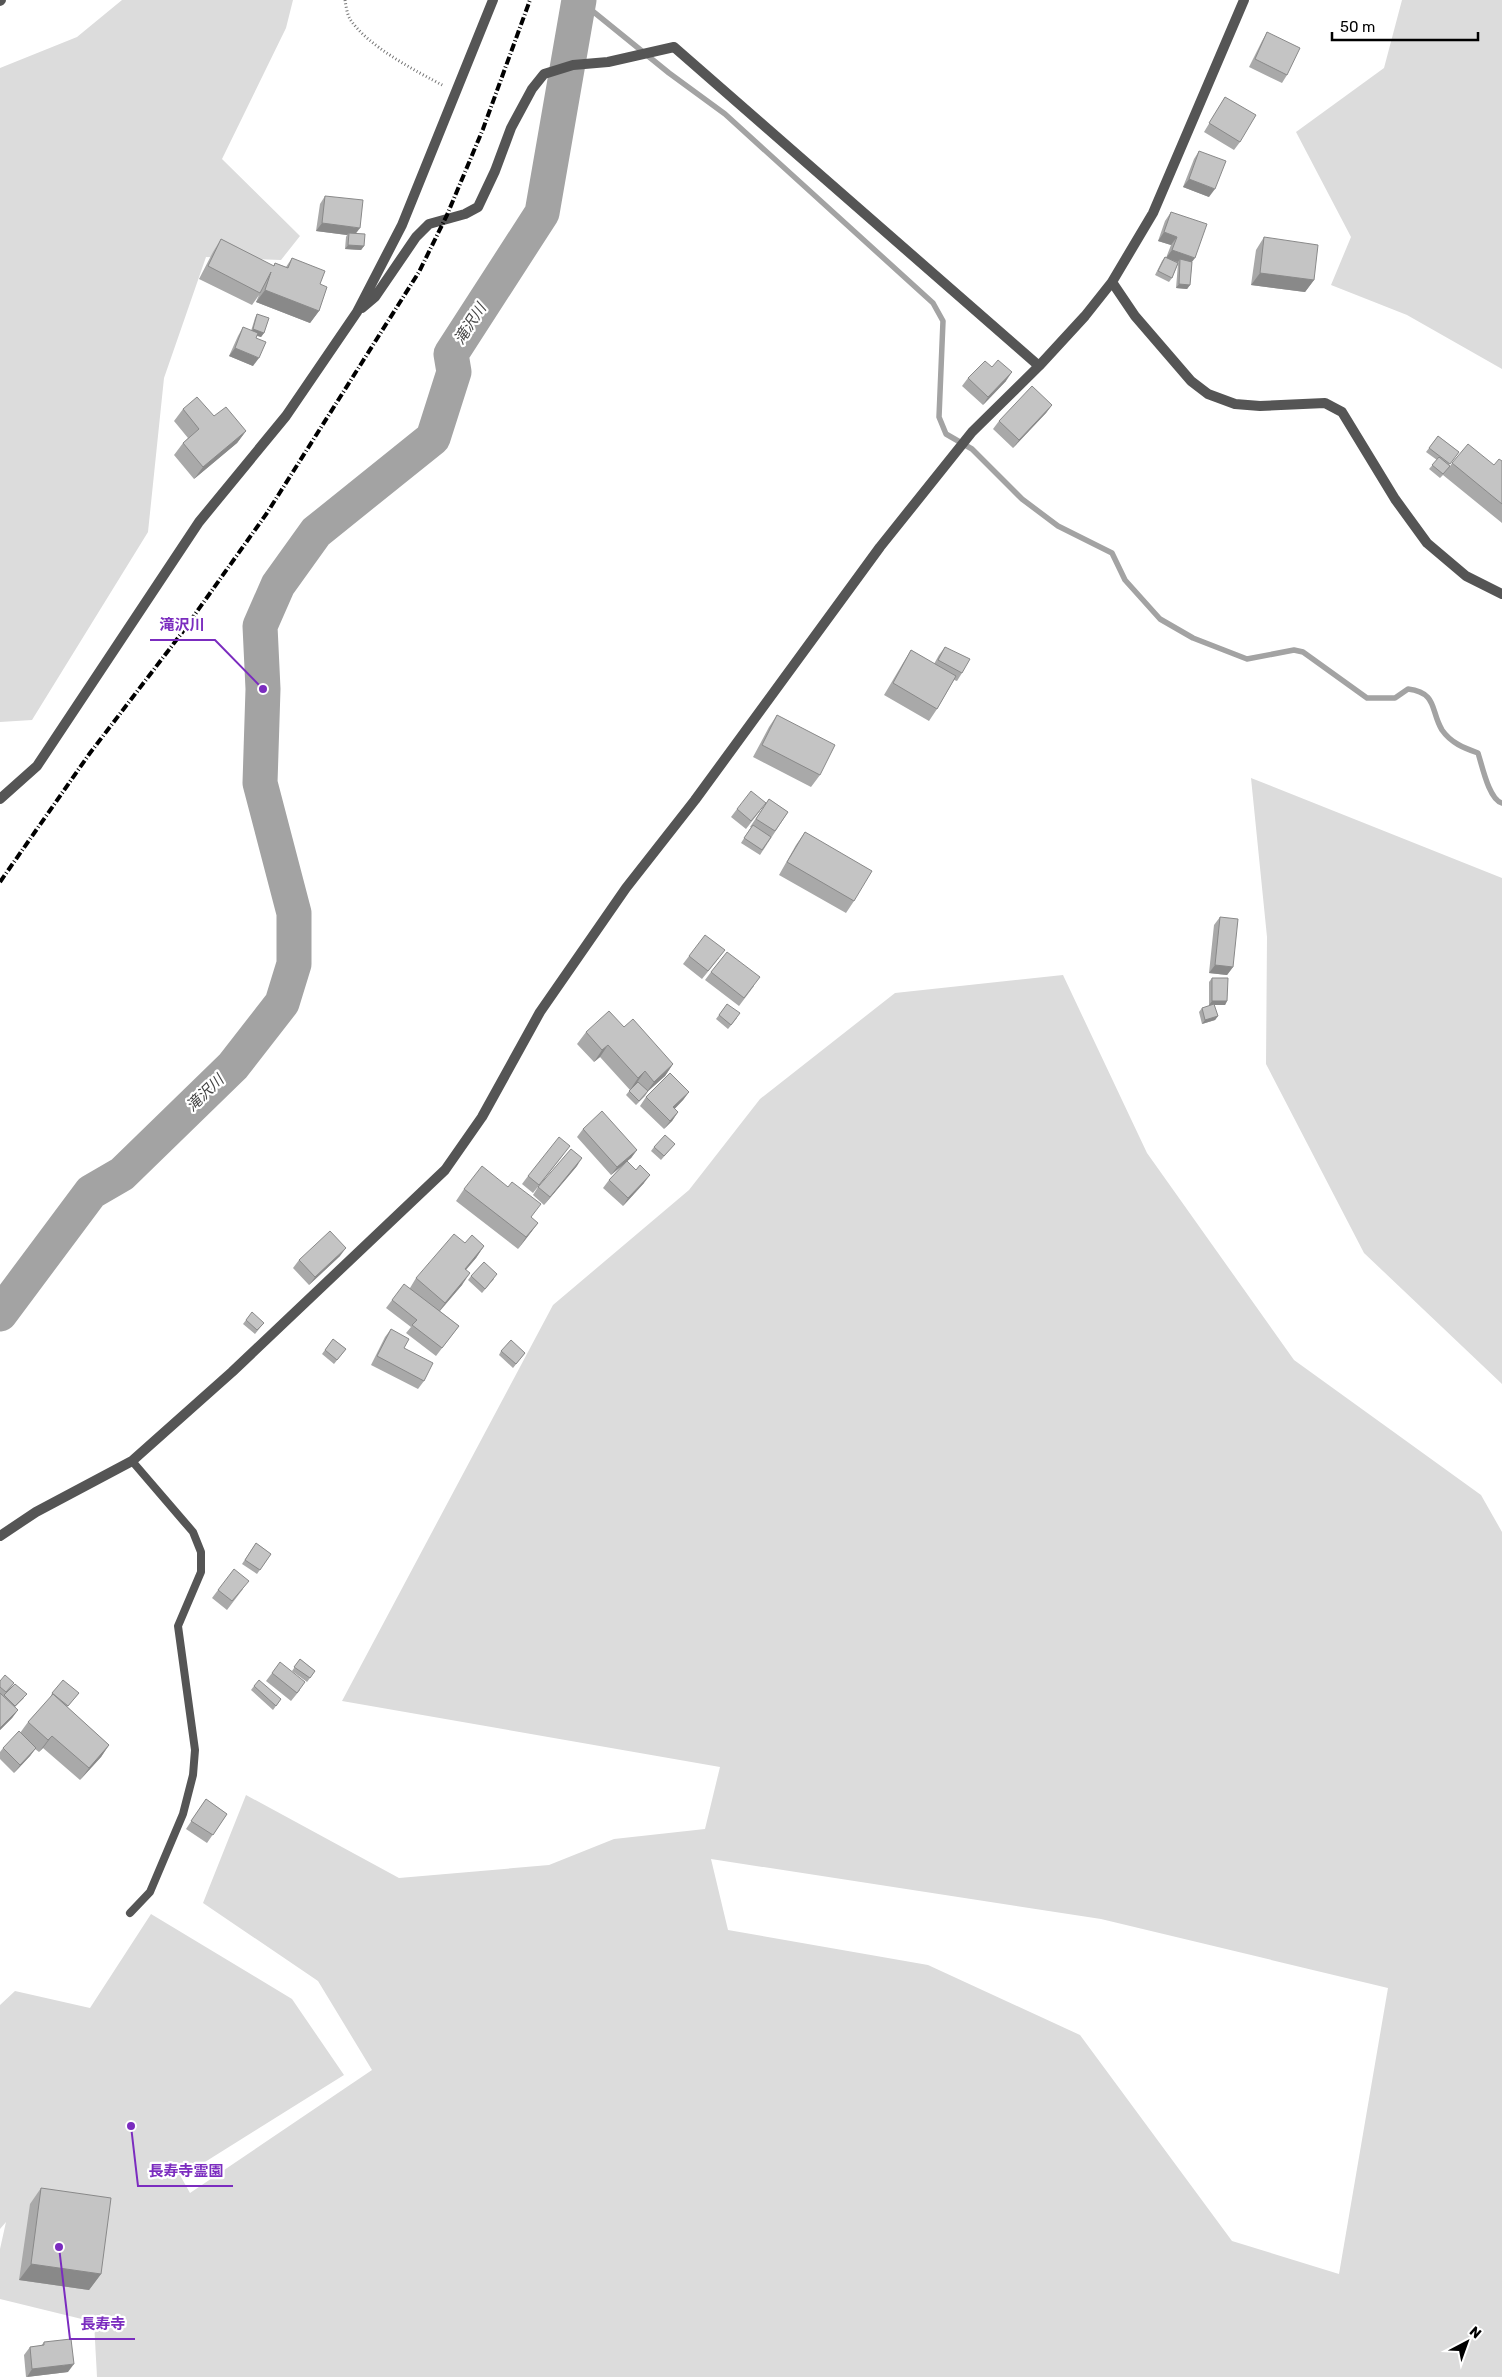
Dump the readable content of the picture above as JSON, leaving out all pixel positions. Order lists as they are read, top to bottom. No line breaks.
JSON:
{"water":["滝沢川"],"places":["滝沢川","長寿寺霊園","長寿寺"],"scale_bar":"50 m","north":"top right"}
